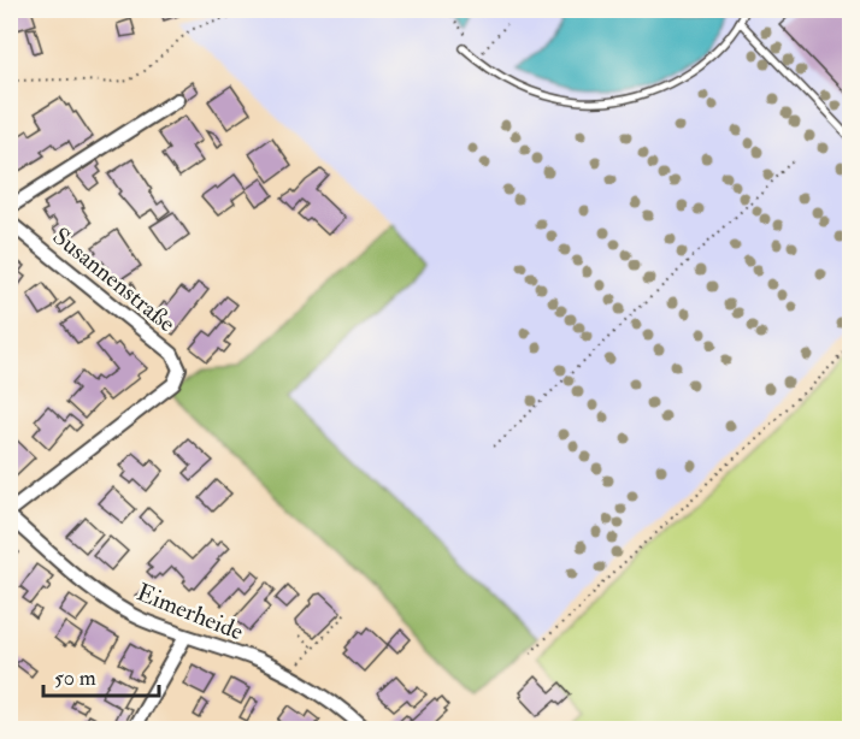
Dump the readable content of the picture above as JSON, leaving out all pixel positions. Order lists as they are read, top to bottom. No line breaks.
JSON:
{"streets":{"street":["Susannenstraße","Eimerheide"]},"scale_bar":"50 m"}
